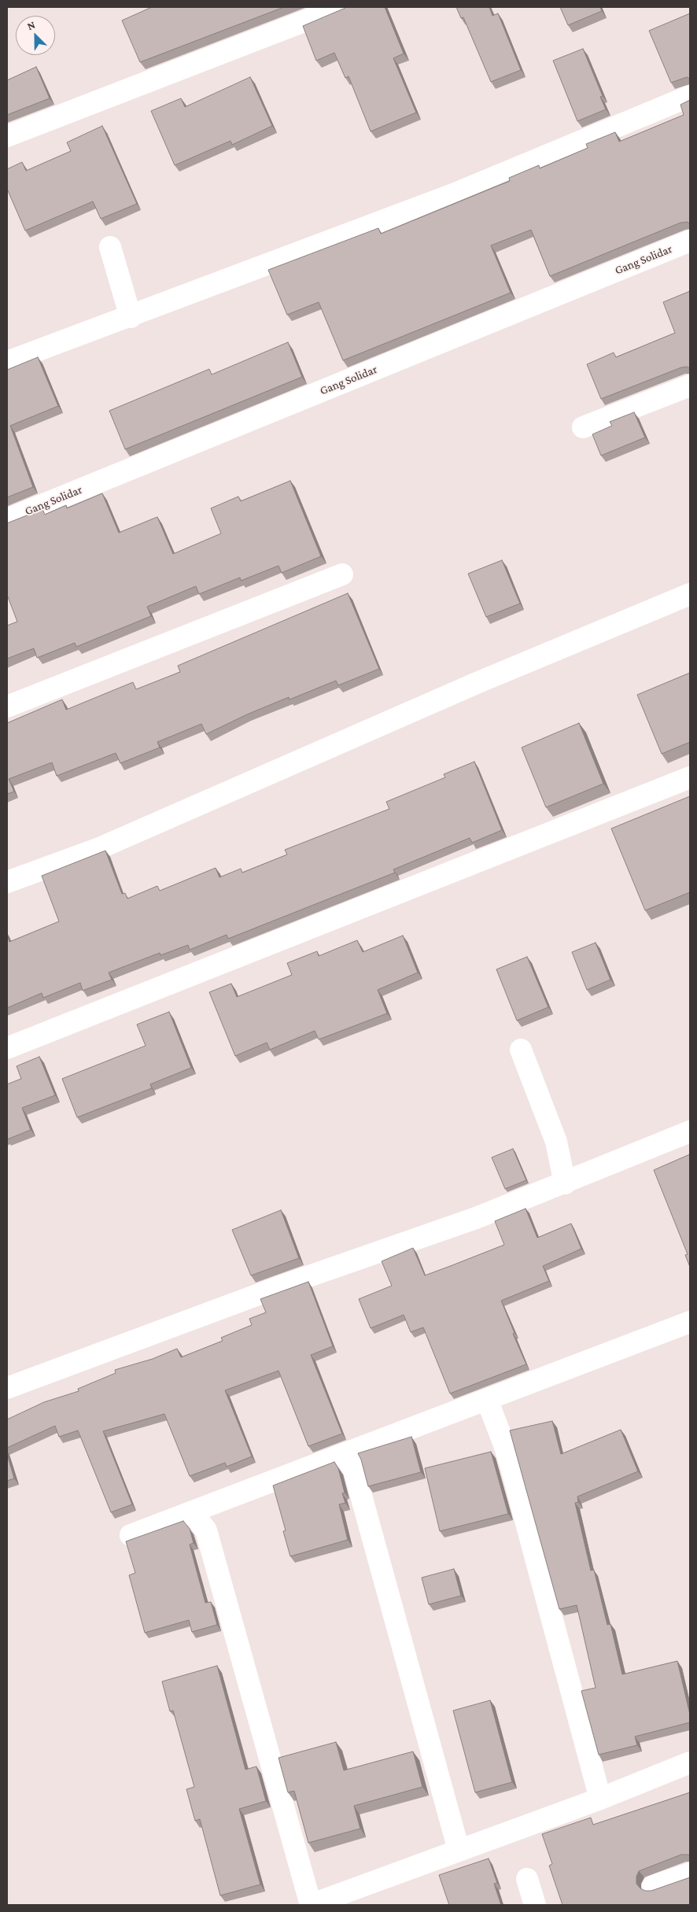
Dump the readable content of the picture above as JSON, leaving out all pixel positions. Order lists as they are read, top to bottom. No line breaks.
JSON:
{"streets":{"street":["Gang Solidar"]},"north":"top left"}
